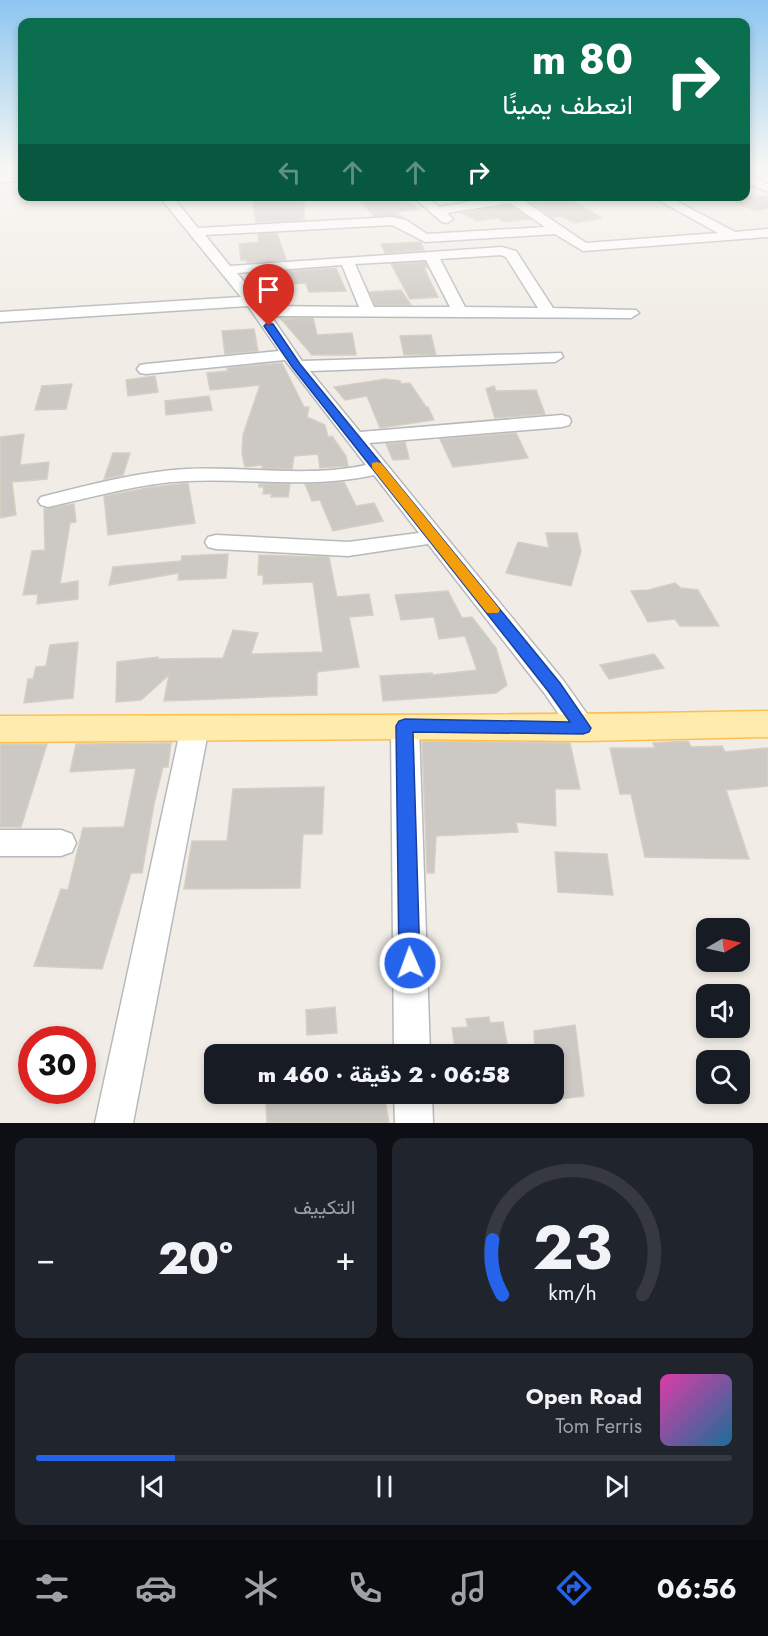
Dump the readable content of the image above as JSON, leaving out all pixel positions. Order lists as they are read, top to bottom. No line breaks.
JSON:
{"north":"right","page":{"turn":["80 m","انعطف يمينًا"],"limit":"30","trip":"06:58 · 2 دقيقة · 460 m","tile":"التكييف","heat":["−","20°","+"],"song":["Open Road","Tom Ferris"],"tabs":"06:56","gauge":["23","km/h"]}}
